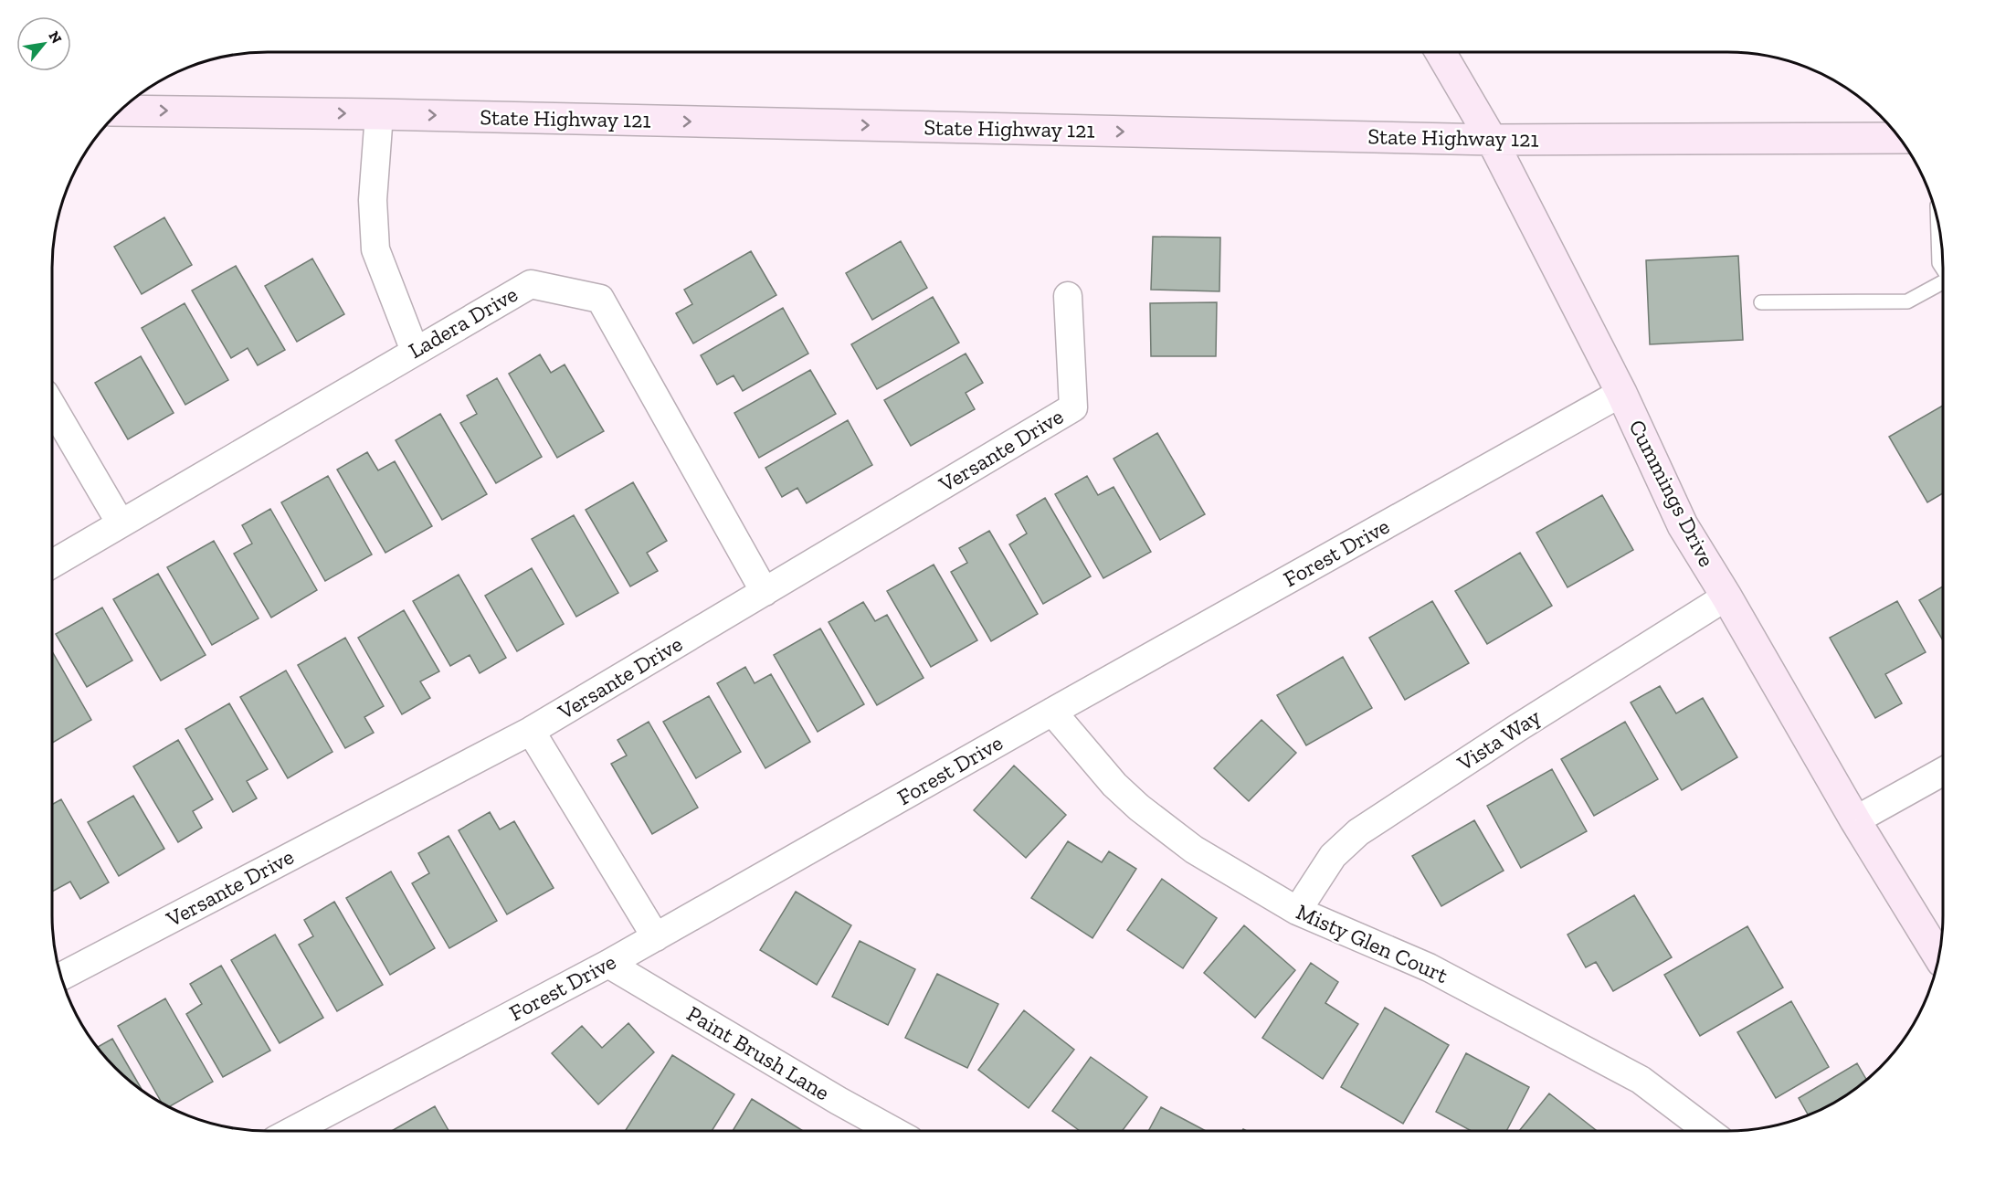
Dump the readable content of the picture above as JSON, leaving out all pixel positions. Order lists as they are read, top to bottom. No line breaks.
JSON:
{"streets":{"main road":["State Highway 121","Cummings Drive"],"street":["Ladera Drive","Versante Drive","Forest Drive","Vista Way","Misty Glen Court","Paint Brush Lane"]},"crossings":[["State Highway 121","Cummings Drive"],["Ladera Drive","Versante Drive"],["Cummings Drive","Forest Drive"],["Cummings Drive","Vista Way"],["Forest Drive","Misty Glen Court"],["Forest Drive","Paint Brush Lane"],["Vista Way","Misty Glen Court"]],"one_way":["State Highway 121"],"north":"top right"}
